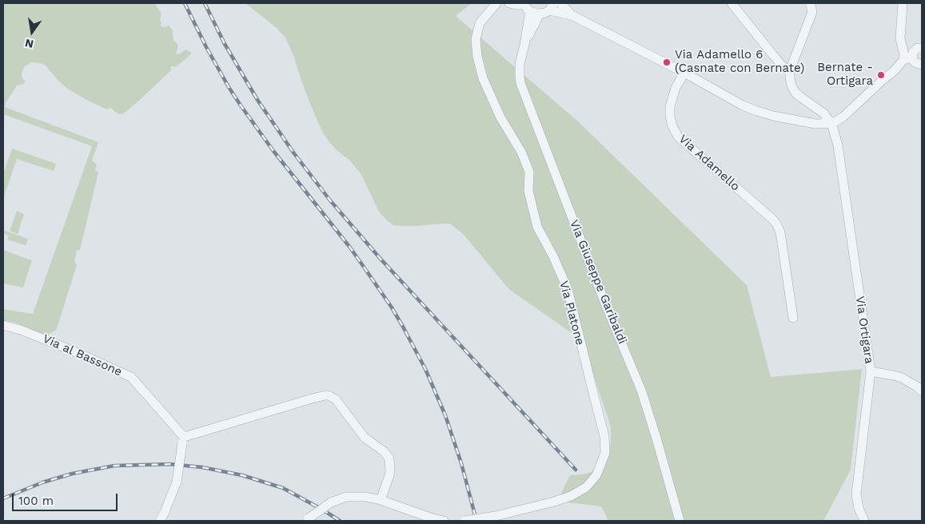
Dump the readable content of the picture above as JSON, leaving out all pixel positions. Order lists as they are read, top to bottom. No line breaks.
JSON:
{"streets":{"street":["Via Adamello","Via Giuseppe Garibaldi","Via Platone","Via Ortigara","Via al Bassone"]},"places":["Via Adamello 6 (Casnate con Bernate)","Bernate - Ortigara"],"scale_bar":"100 m","north":"bottom"}
